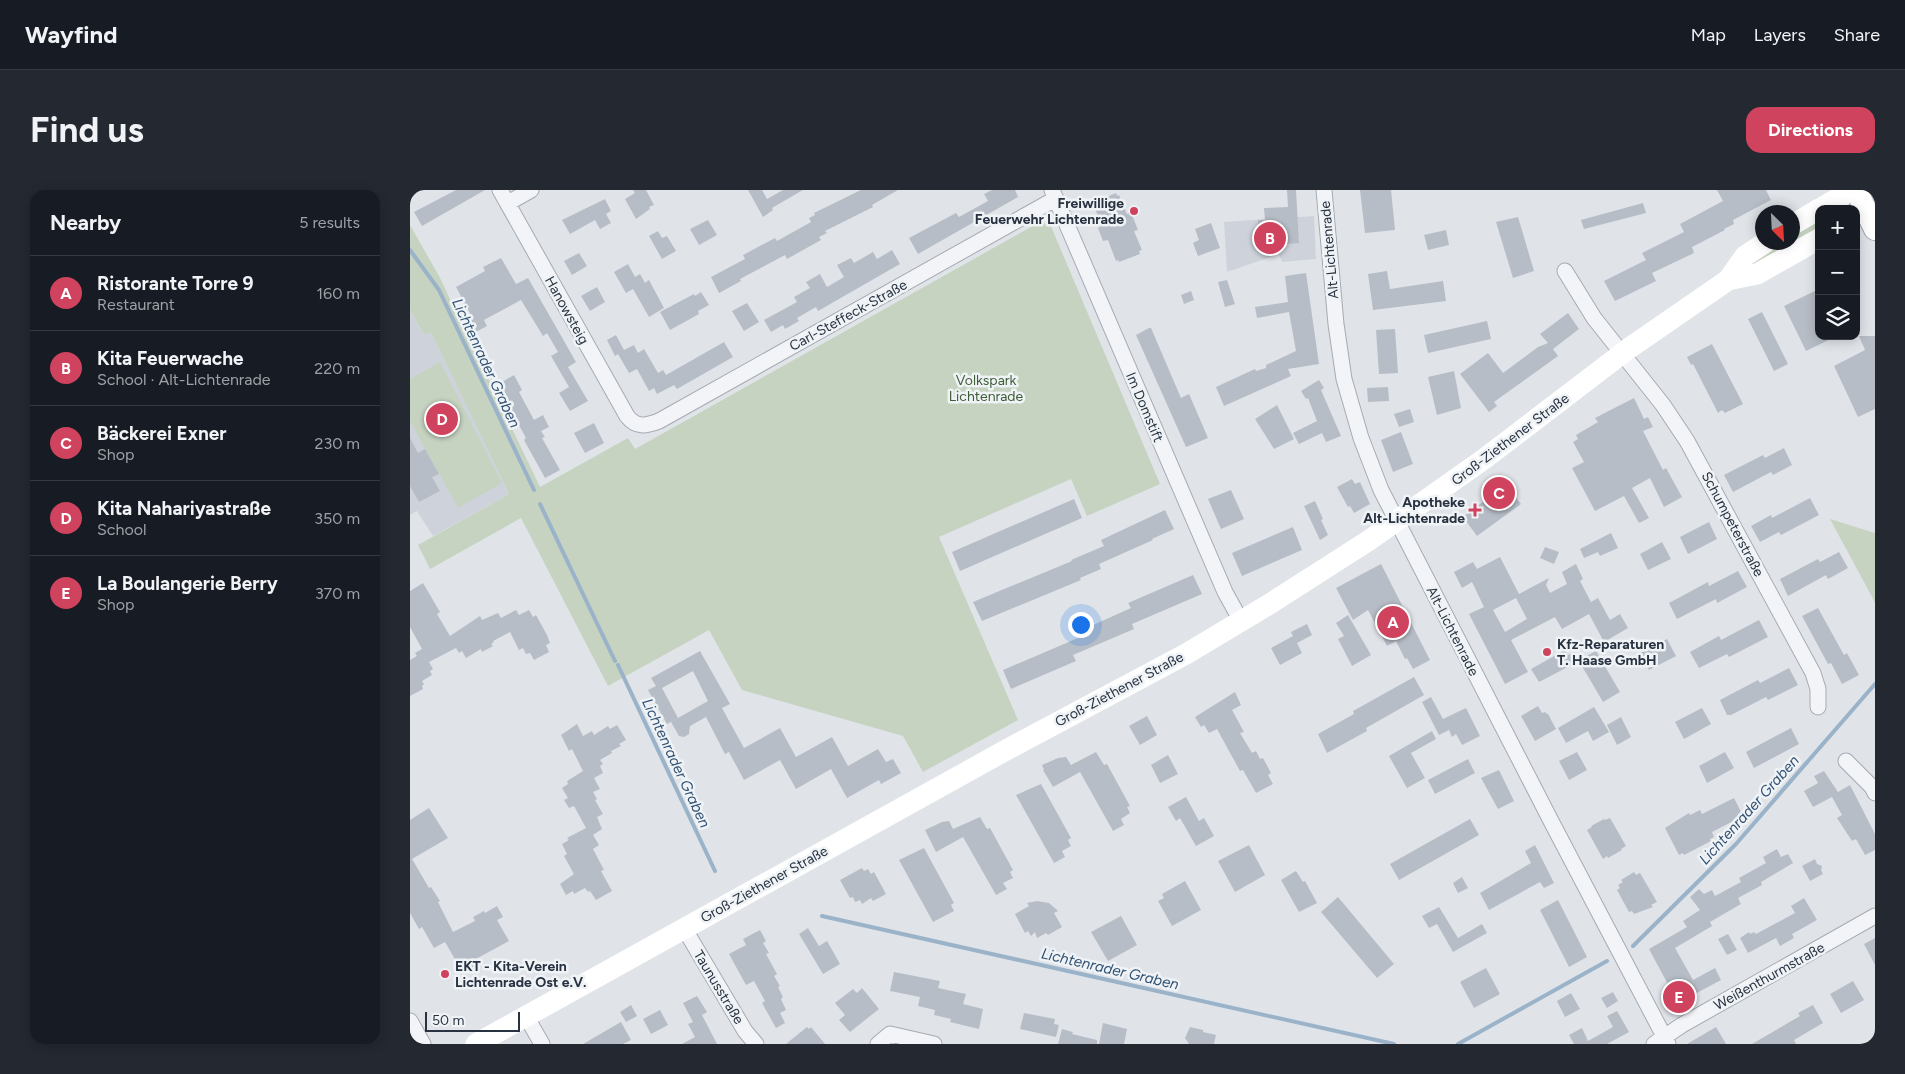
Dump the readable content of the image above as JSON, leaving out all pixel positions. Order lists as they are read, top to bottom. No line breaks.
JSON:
{"streets":{"street":["Alt-Lichtenrade","Hanowsteig","Carl-Steffeck-Straße","Im Domstift","Groß-Ziethener Straße","Schumpeterstraße","Weißenthurmstraße","Taunusstraße"]},"crossings":[["Alt-Lichtenrade","Groß-Ziethener Straße"],["Alt-Lichtenrade","Weißenthurmstraße"],["Hanowsteig","Carl-Steffeck-Straße"],["Carl-Steffeck-Straße","Im Domstift"],["Im Domstift","Groß-Ziethener Straße"],["Groß-Ziethener Straße","Schumpeterstraße"],["Groß-Ziethener Straße","Taunusstraße"]],"water":["Lichtenrader Graben"],"parks":["Volkspark Lichtenrade"],"places":{"other":["Freiwillige Feuerwehr Lichtenrade","Kfz-Reparaturen T. Haase GmbH","EKT - Kita-Verein Lichtenrade Ost e.V."],"health":["Apotheke Alt-Lichtenrade"]},"scale_bar":"50 m","north":"bottom right","page":{"header":"Wayfind","nav":["Map","Layers","Share"],"buttons":"Directions","title":"Find us","heading":["Nearby","5 results"],"map_buttons":["+","−"],"pins":["B","D","C","A","E"],"list":[{"mark":"A","name":"Ristorante Torre 9","note":"Restaurant","value":"160 m"},{"mark":"B","name":"Kita Feuerwache","note":"School · Alt-Lichtenrade","value":"220 m"},{"mark":"C","name":"Bäckerei Exner","note":"Shop","value":"230 m"},{"mark":"D","name":"Kita Nahariyastraße","note":"School","value":"350 m"},{"mark":"E","name":"La Boulangerie Berry","note":"Shop","value":"370 m"}],"scale":"50 m"}}
